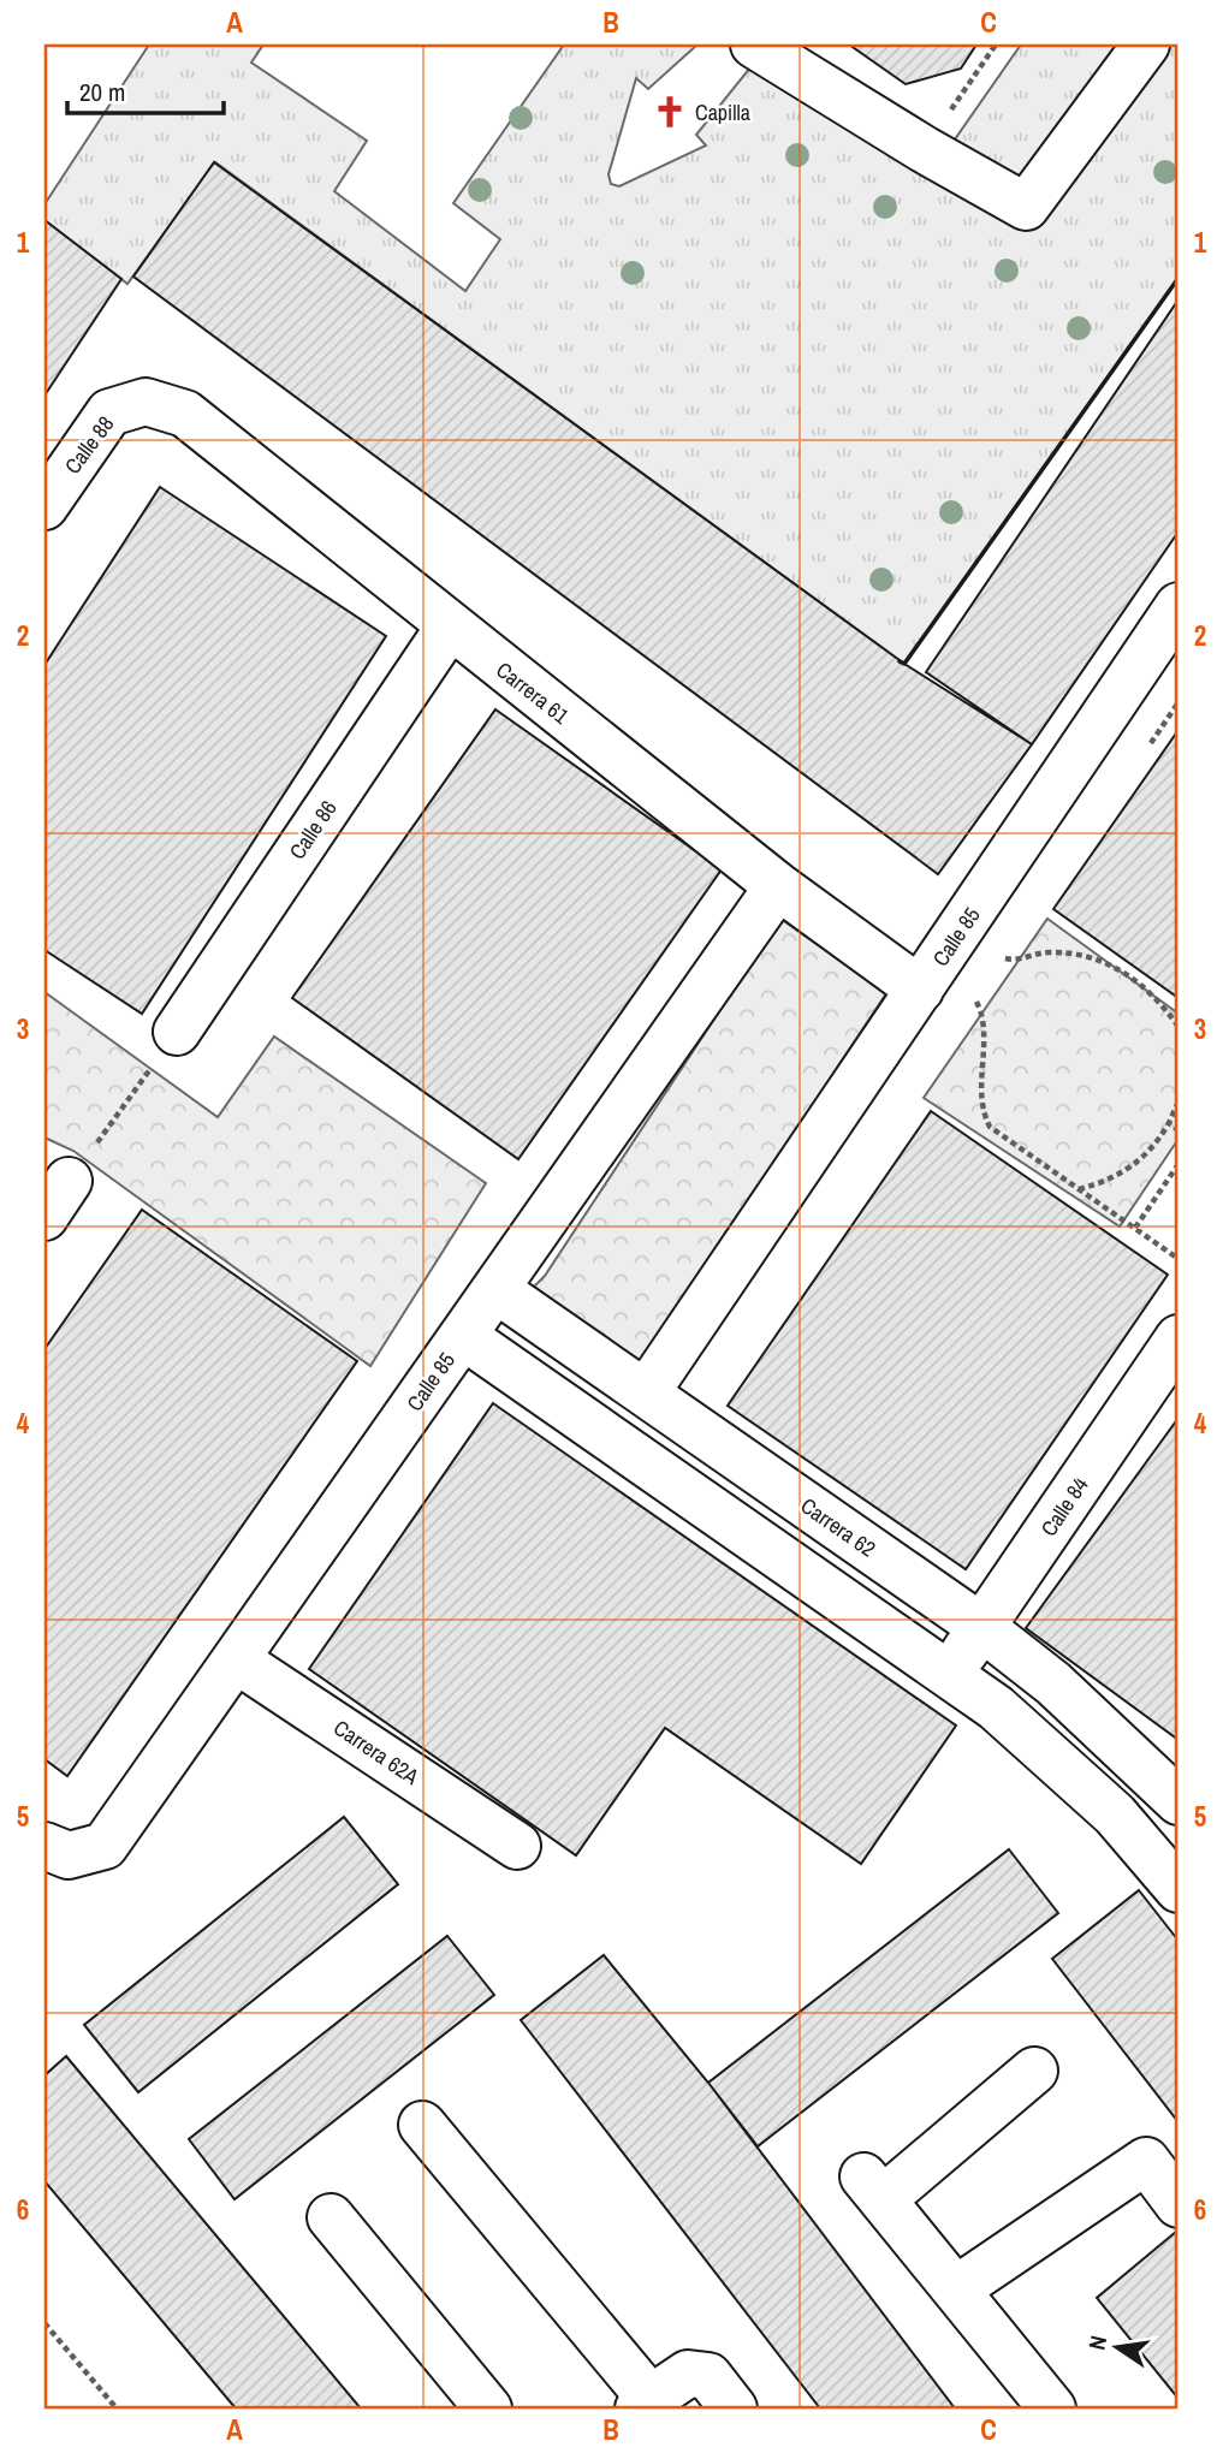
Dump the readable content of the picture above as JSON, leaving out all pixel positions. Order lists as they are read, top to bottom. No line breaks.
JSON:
{"streets":{"street":["Calle 88","Carrera 61","Calle 86","Calle 85","Calle 84","Carrera 62","Carrera 62A"]},"crossings":[["Calle 88","Carrera 61"],["Carrera 61","Calle 86"],["Carrera 61","Calle 85"],["Calle 85","Carrera 62"],["Calle 85","Carrera 62A"],["Calle 84","Carrera 62"]],"places":{"church":["Capilla"]},"scale_bar":"20 m","north":"left","grid":{"columns":["A","B","C"],"rows":["1","2","3","4","5","6"]}}
